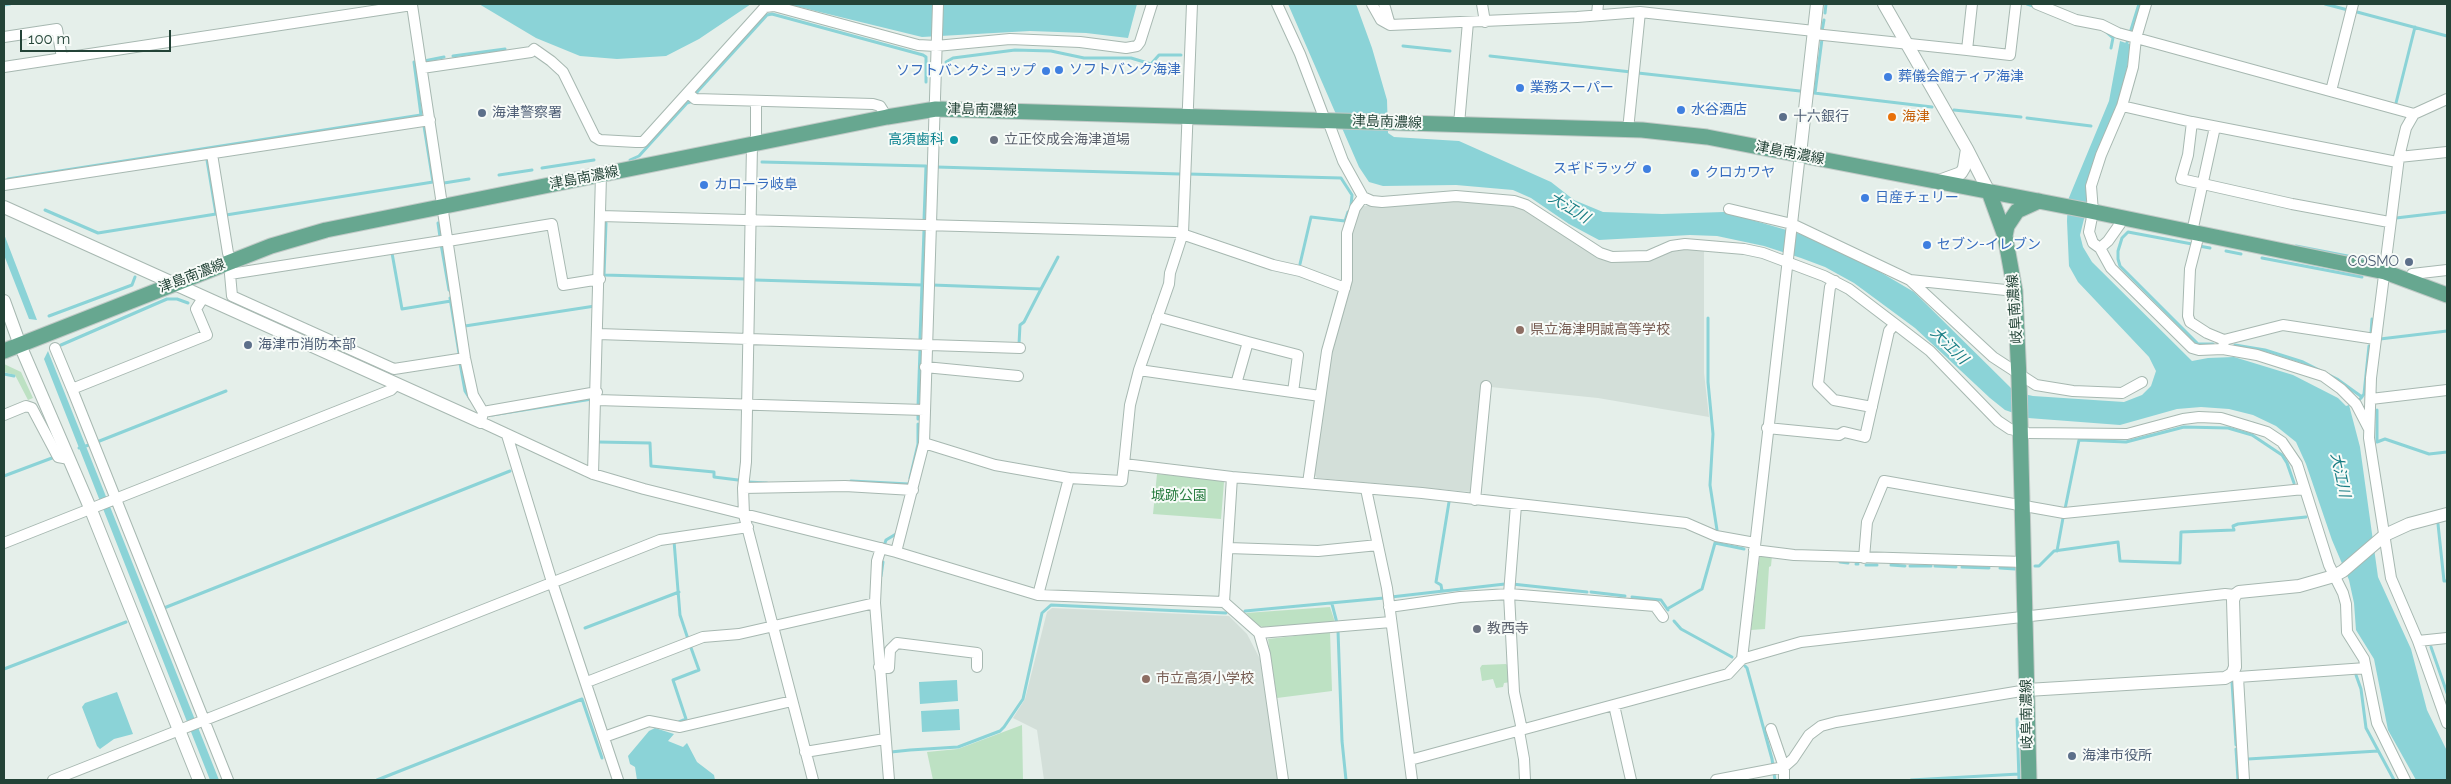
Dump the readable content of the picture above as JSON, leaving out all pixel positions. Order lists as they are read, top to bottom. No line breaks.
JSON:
{"streets":{"main road":["津島南濃線","岐阜南濃線"]},"crossings":[["津島南濃線","岐阜南濃線"]],"water":["大江川"],"parks":["城跡公園"],"places":["ソフトバンク海津","ソフトバンクショップ","葬儀会館ティア海津","業務スーパー","水谷酒店","海津警察署","十六銀行","海津","高須歯科","立正佼成会海津道場","スギドラッグ","クロカワヤ","カローラ岐阜","日産チェリー","セブン-イレブン","COSMO","県立海津明誠高等学校","海津市消防本部","教西寺","市立高須小学校","海津市役所"],"scale_bar":"100 m"}
